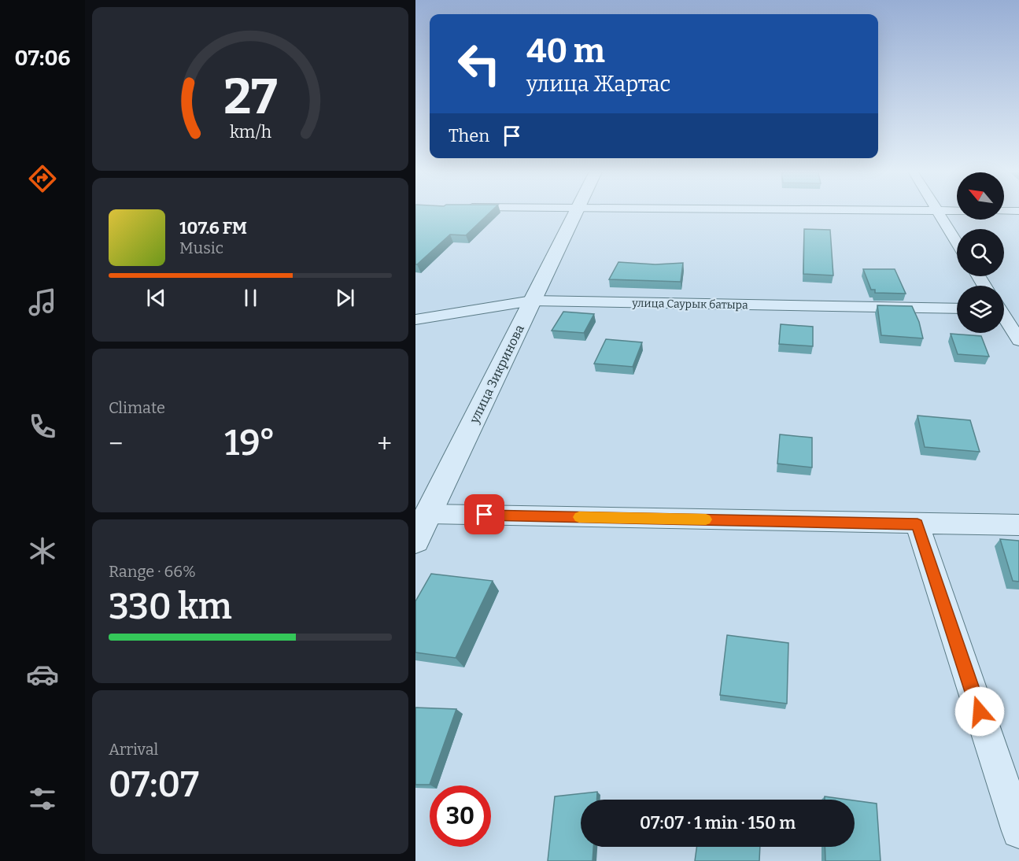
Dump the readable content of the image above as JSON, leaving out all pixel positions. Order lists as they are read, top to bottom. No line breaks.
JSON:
{"streets":{"street":["улица Саурык батыра","улица Зикринова"]},"crossings":[["улица Саурык батыра","улица Зикринова"]],"north":"top left","page":{"tabs":"07:06","turn":["40 m","улица Жартас"],"then":"Then","song":["107.6 FM","Music"],"tile":["Climate",["Range · 66%","330 km"],["Arrival","07:07"]],"heat":["−","19°","+"],"limit":"30","trip":"07:07 · 1 min · 150 m","gauge":["27","km/h"]}}
